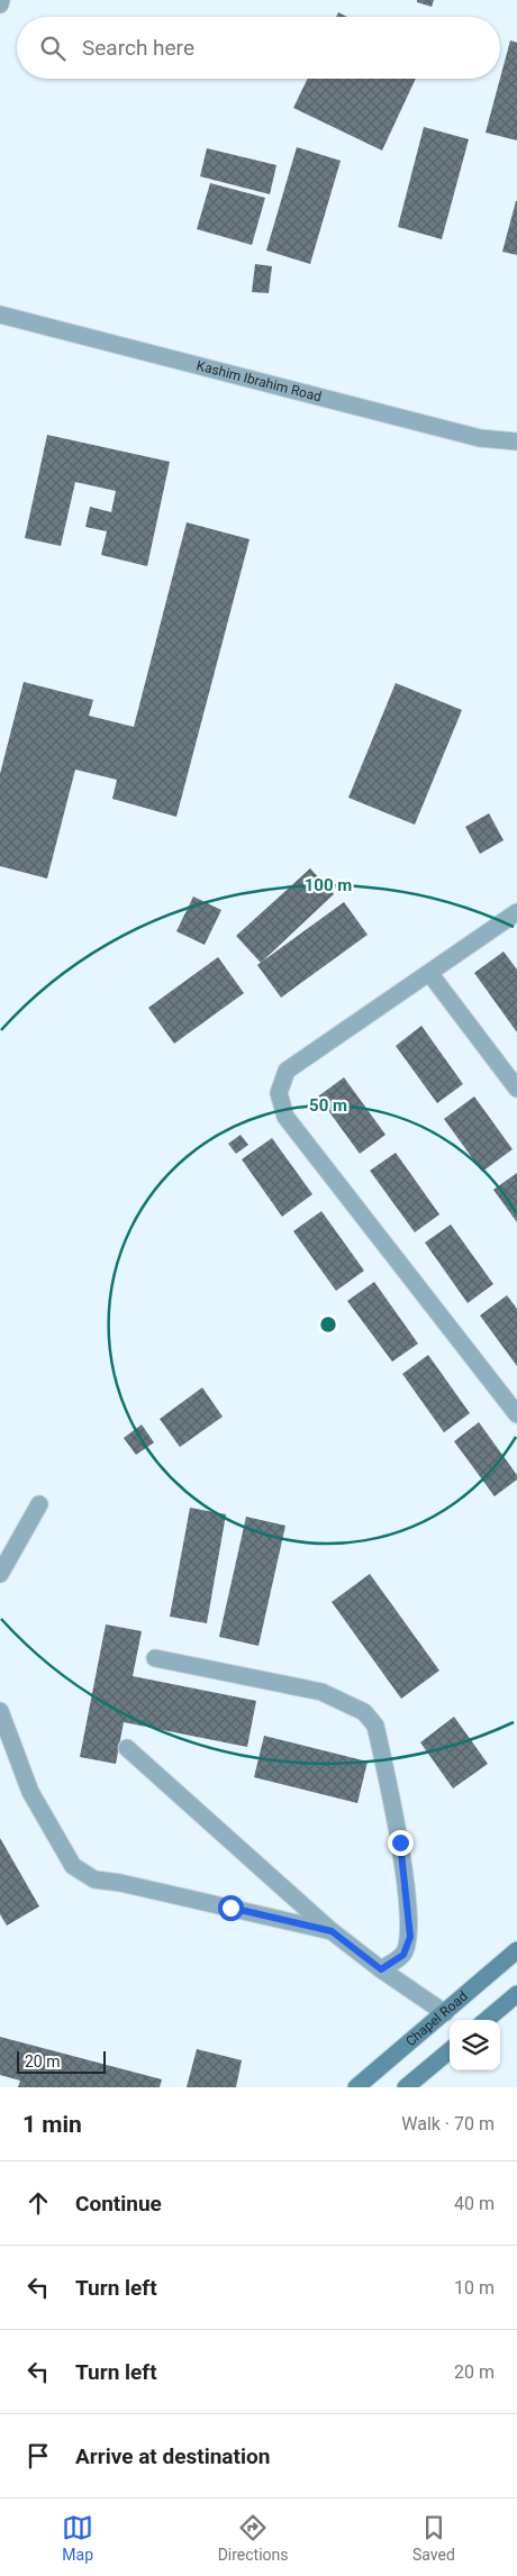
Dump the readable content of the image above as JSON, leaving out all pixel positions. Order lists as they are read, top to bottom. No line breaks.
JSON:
{"streets":{"street":["Kashim Ibrahim Road","Chapel Road"]},"scale_bar":"20 m","page":{"search":"Search here","scale":"20 m","heading":["1 min","Walk · 70 m"],"list":[["Continue","40 m"],["Turn left","10 m"],["Turn left","20 m"],"Arrive at destination"],"nav":["Map","Directions","Saved"]},"rings":["100 m","50 m"]}
